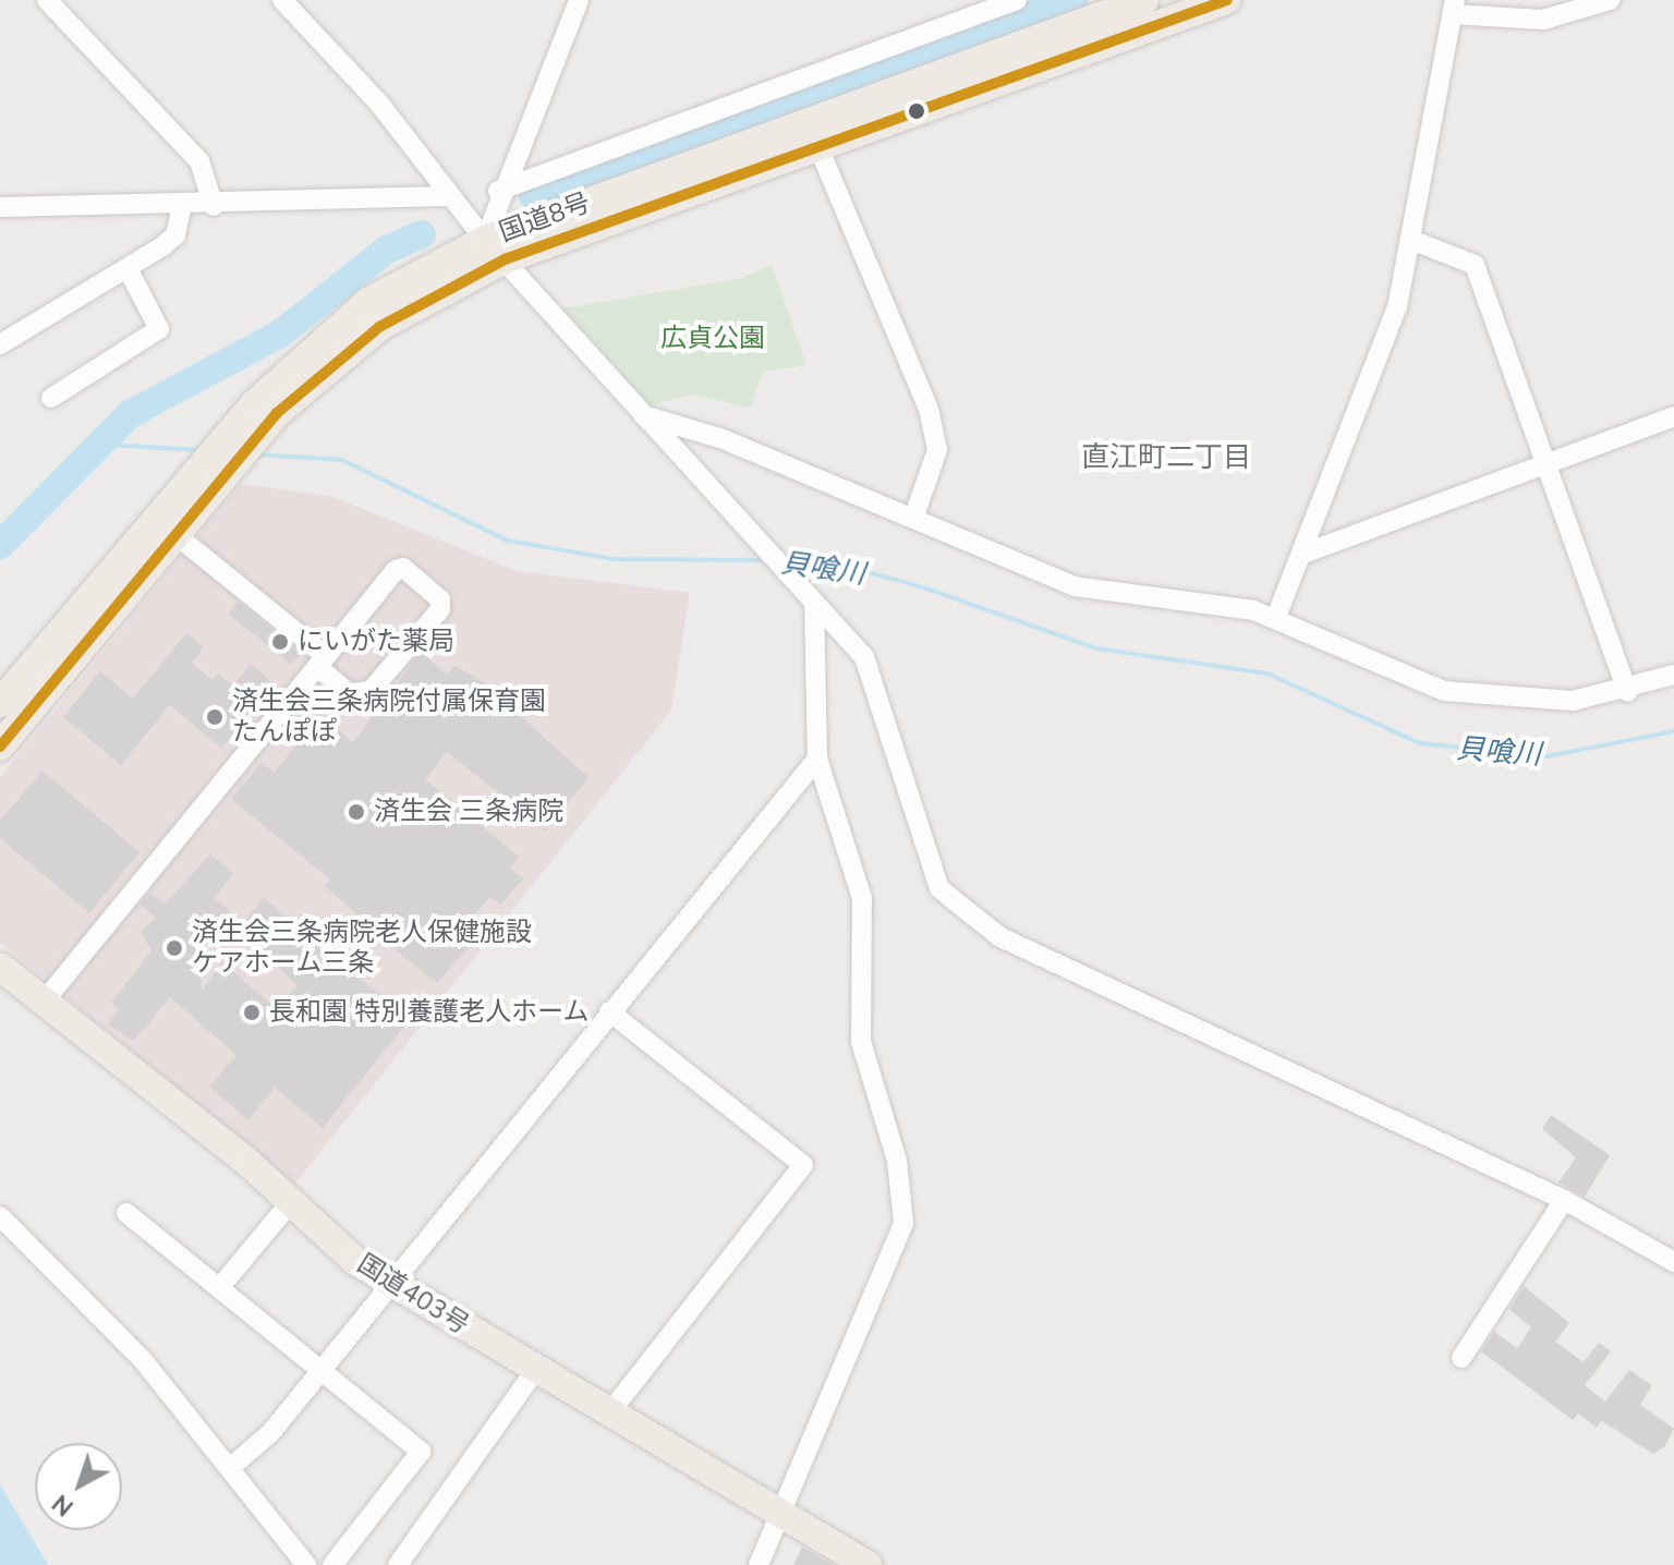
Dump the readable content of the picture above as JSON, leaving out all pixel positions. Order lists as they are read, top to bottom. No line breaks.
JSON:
{"streets":{"highway":["国道8号","国道403号"]},"districts":["直江町二丁目"],"water":["貝喰川"],"parks":["広貞公園"],"places":["にいがた薬局","済生会三条病院付属保育園 たんぽぽ","済生会 三条病院","済生会三条病院老人保健施設 ケアホーム三条","長和園 特別養護老人ホーム"],"north":"bottom left"}
